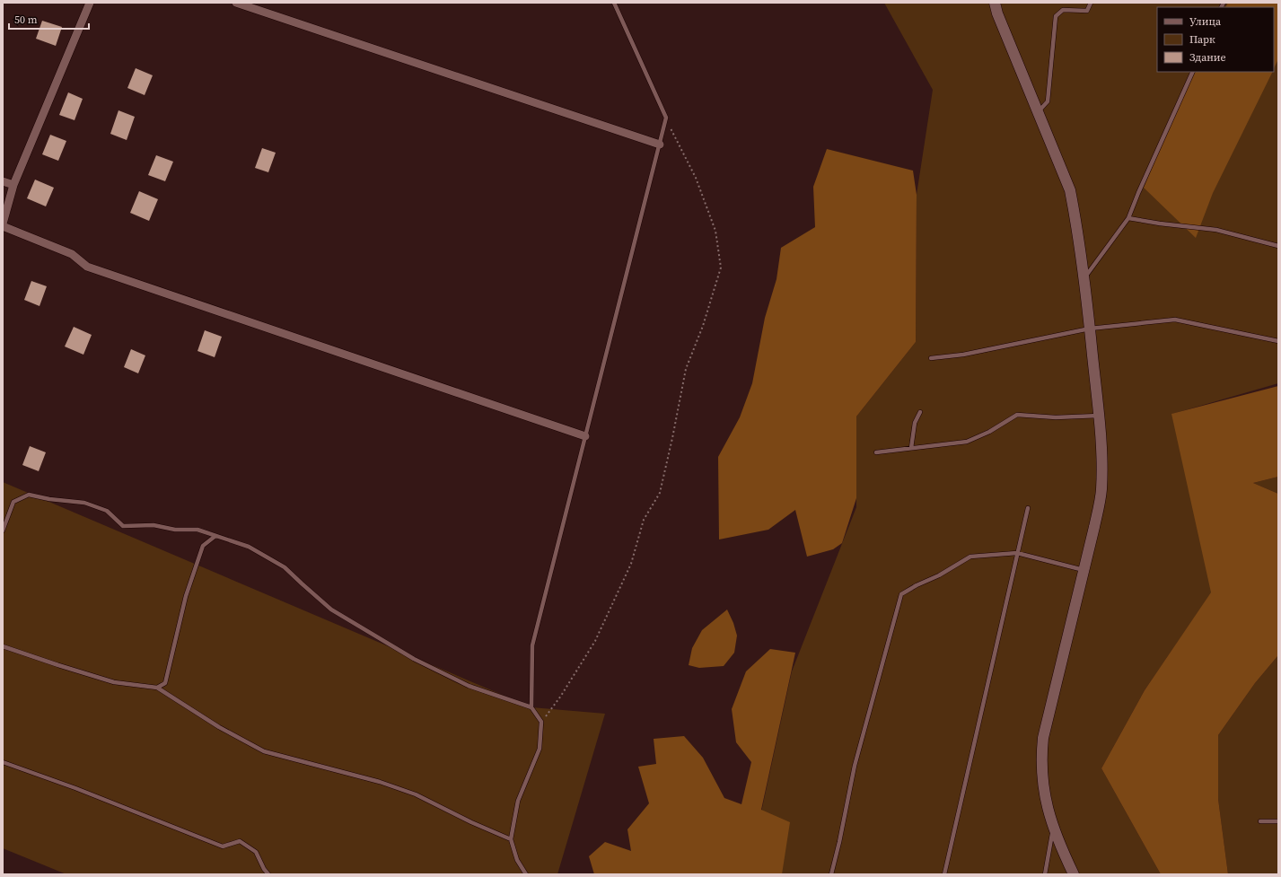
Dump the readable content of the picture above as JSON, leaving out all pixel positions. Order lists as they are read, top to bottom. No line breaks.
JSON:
{"legend":["Улица","Парк","Здание"],"scale_bar":"50 m"}
